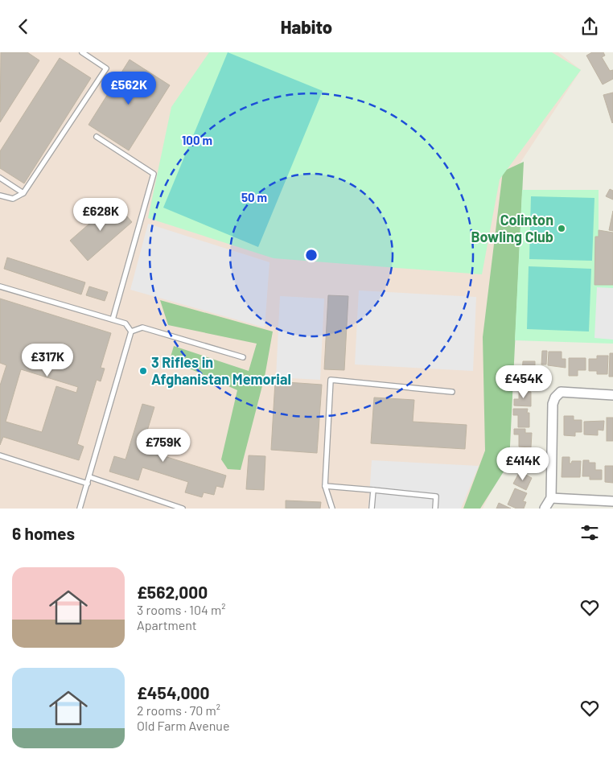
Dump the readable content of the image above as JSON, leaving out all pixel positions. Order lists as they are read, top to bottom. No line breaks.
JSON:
{"places":["Colinton Bowling Club","3 Rifles in Afghanistan Memorial"],"page":{"header":"Habito","price":["£562K","£628K","£317K","£454K","£759K","£414K"],"heading":"6 homes","list":[{"name":"£562,000","note":"3 rooms · 104 m² · Apartment"},{"name":"£454,000","note":"2 rooms · 70 m² · Old Farm Avenue"}]},"rings":["100 m","50 m"]}
